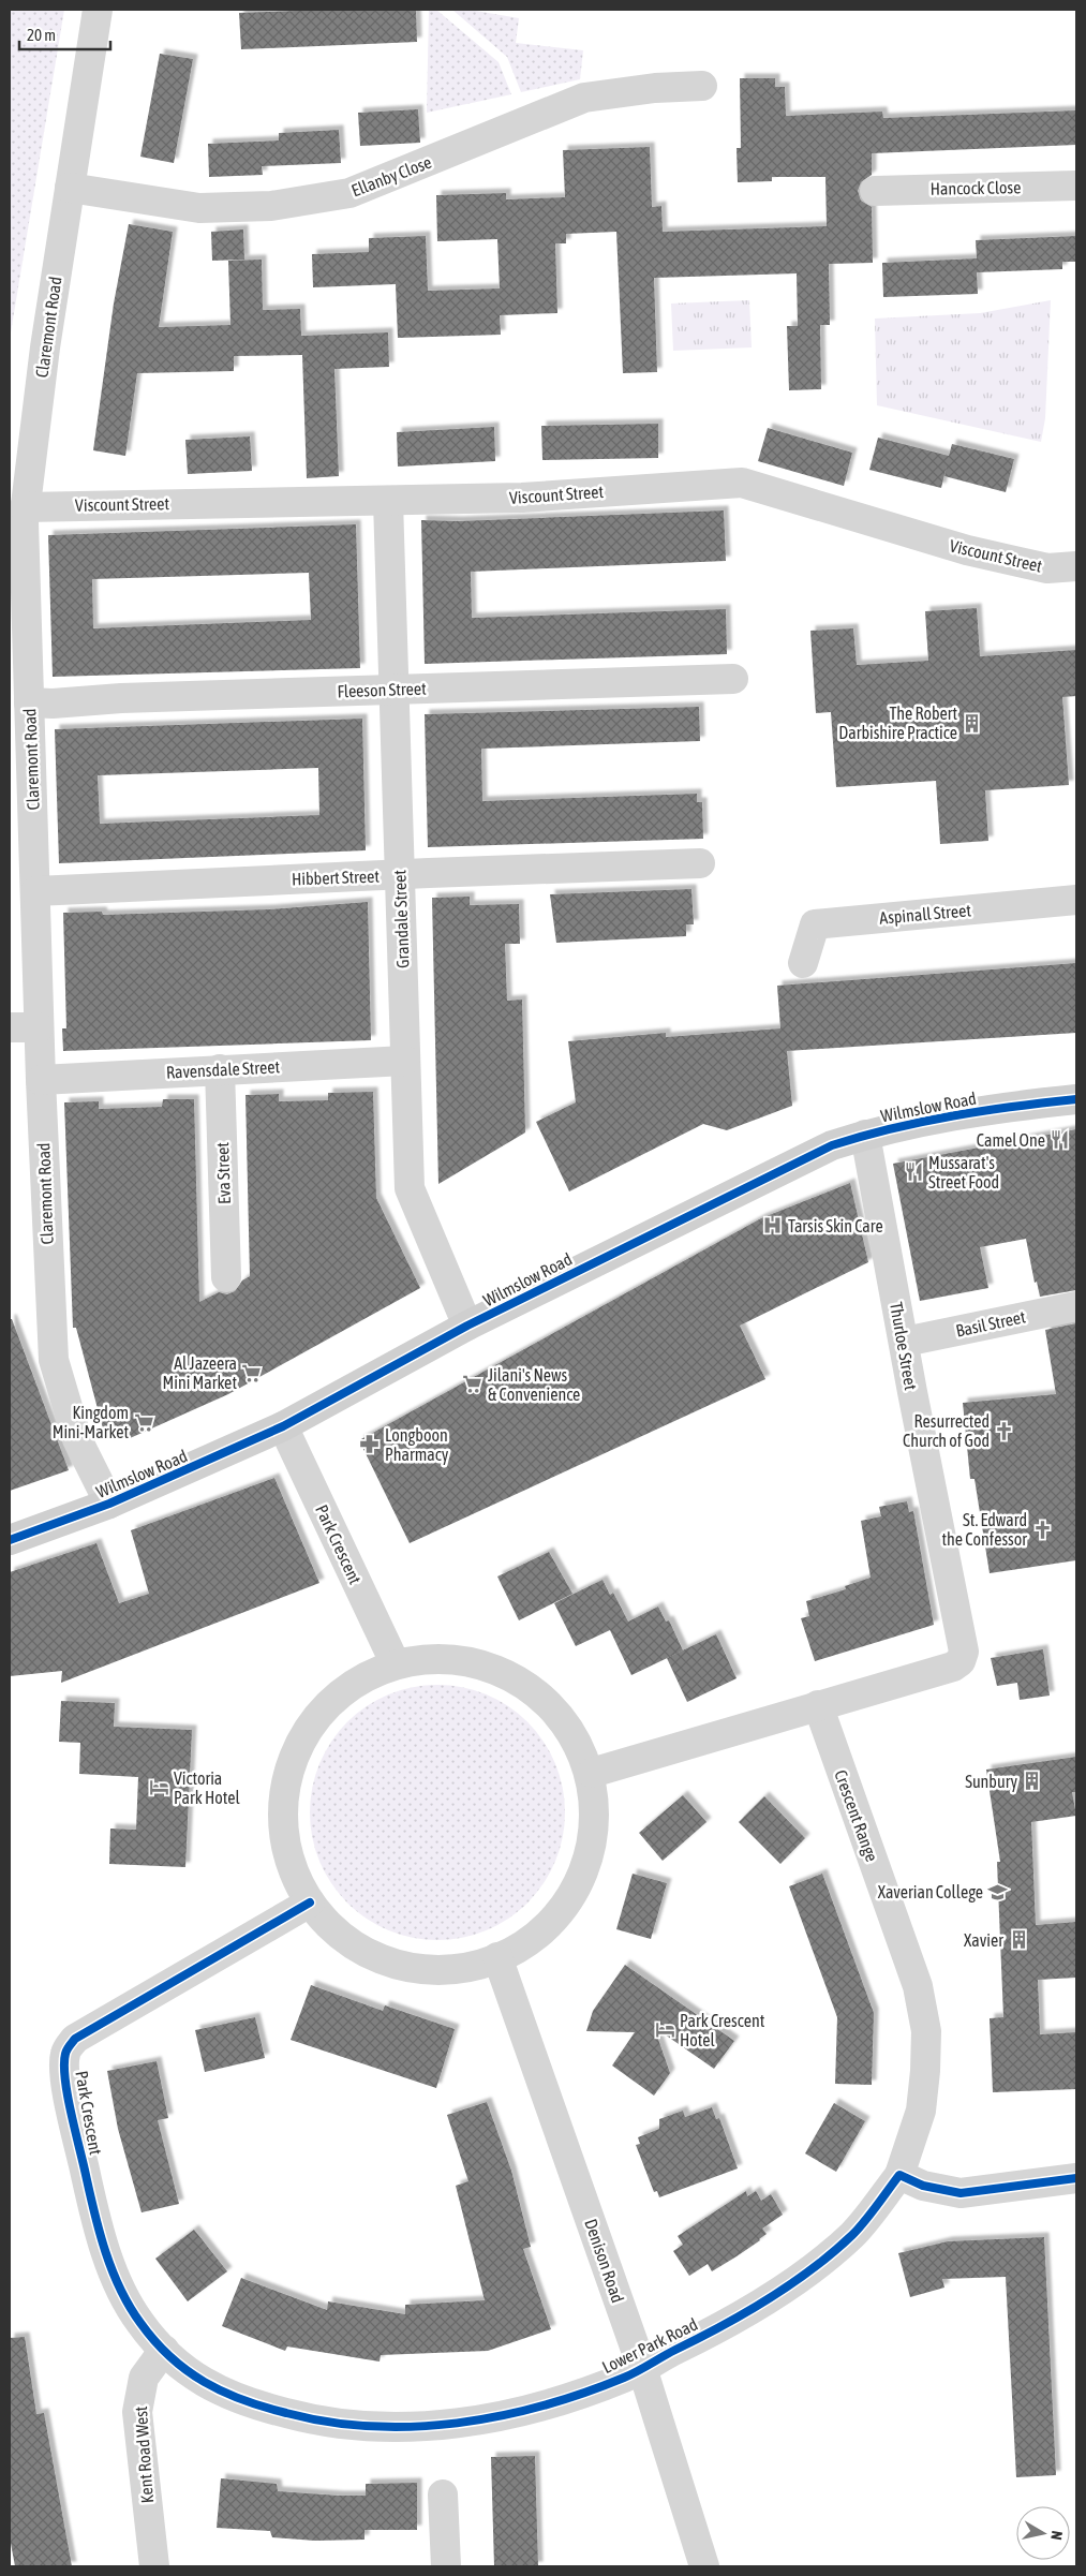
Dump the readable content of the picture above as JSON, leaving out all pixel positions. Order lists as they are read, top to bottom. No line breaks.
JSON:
{"streets":{"main road":["Wilmslow Road"],"street":["Ellanby Close","Hancock Close","Claremont Road","Viscount Street","Fleeson Street","Hibbert Street","Aspinall Street","Grandale Street","Ravensdale Street","Eva Street","Basil Street","Thurloe Street","Park Crescent","Crescent Range","Denison Road","Lower Park Road","Kent Road West"]},"crossings":[["Ellanby Close","Claremont Road"],["Claremont Road","Viscount Street"],["Claremont Road","Fleeson Street"],["Claremont Road","Hibbert Street"],["Claremont Road","Ravensdale Street"],["Claremont Road","Wilmslow Road"],["Viscount Street","Grandale Street"],["Fleeson Street","Grandale Street"],["Hibbert Street","Grandale Street"],["Grandale Street","Ravensdale Street"],["Grandale Street","Wilmslow Road"],["Ravensdale Street","Eva Street"],["Wilmslow Road","Thurloe Street"],["Wilmslow Road","Park Crescent"],["Basil Street","Thurloe Street"],["Thurloe Street","Crescent Range"],["Park Crescent","Lower Park Road"],["Park Crescent","Kent Road West"],["Crescent Range","Lower Park Road"],["Denison Road","Lower Park Road"],["Lower Park Road","Kent Road West"]],"places":{"building":["The Robert Darbishire Practice","Sunbury","Xavier"],"restaurant":["Camel One","Mussarat's Street Food"],"hospital":["Tarsis Skin Care"],"supermarket":["Al Jazeera Mini Market","Jilani's News & Convenience","Kingdom Mini-Market"],"church":["Resurrected Church of God","St. Edward the Confessor"],"pharmacy":["Longboon Pharmacy"],"hotel":["Victoria Park Hotel","Park Crescent Hotel"],"school or university":["Xaverian College"]},"scale_bar":"20 m","north":"right"}
